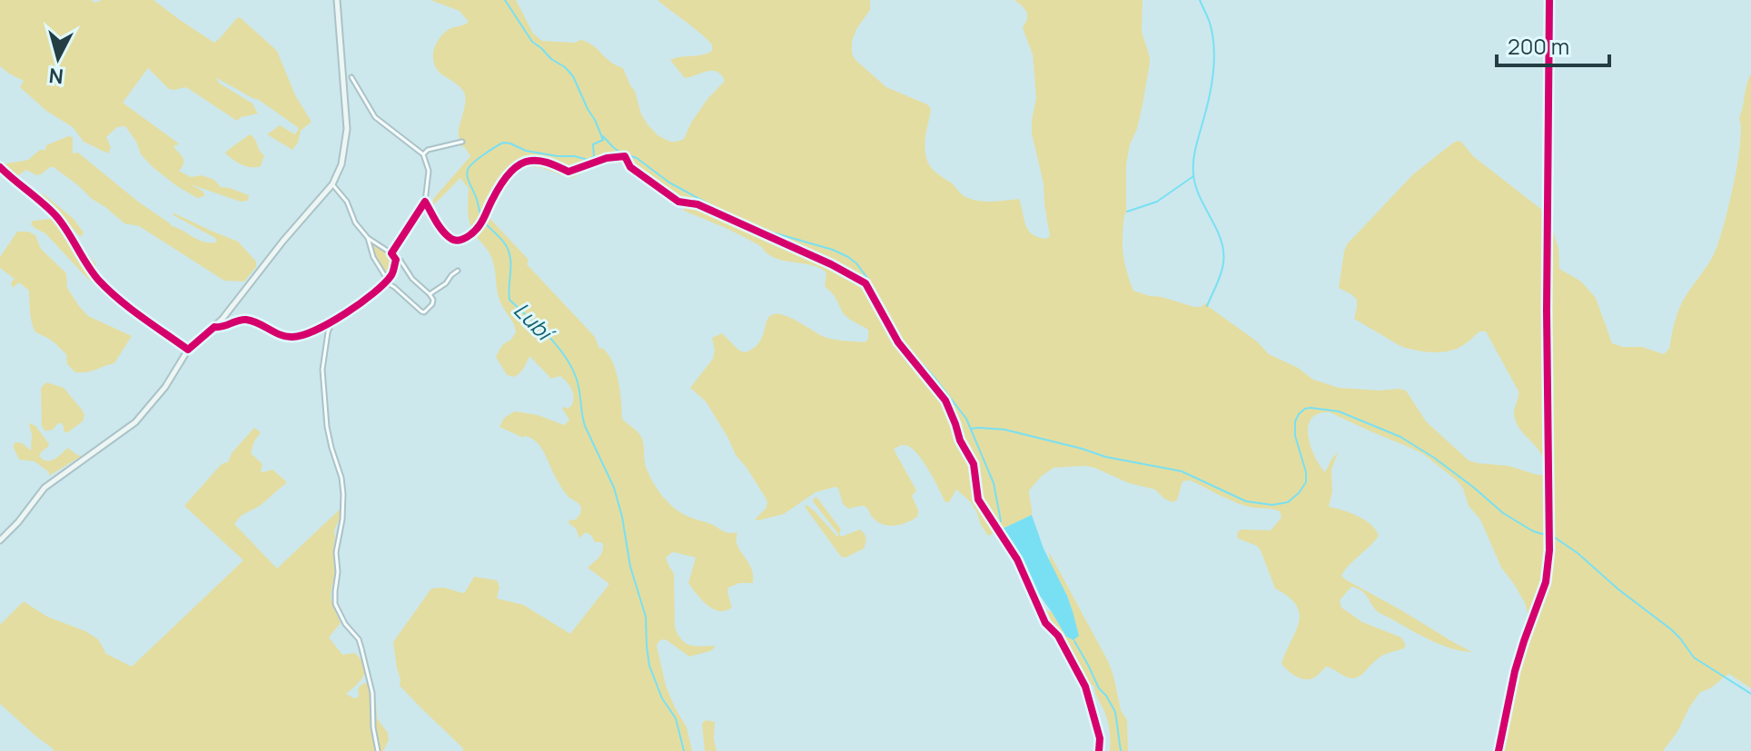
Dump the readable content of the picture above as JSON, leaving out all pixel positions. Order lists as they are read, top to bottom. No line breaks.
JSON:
{"water":["Lubí"],"scale_bar":"200 m","north":"bottom"}
